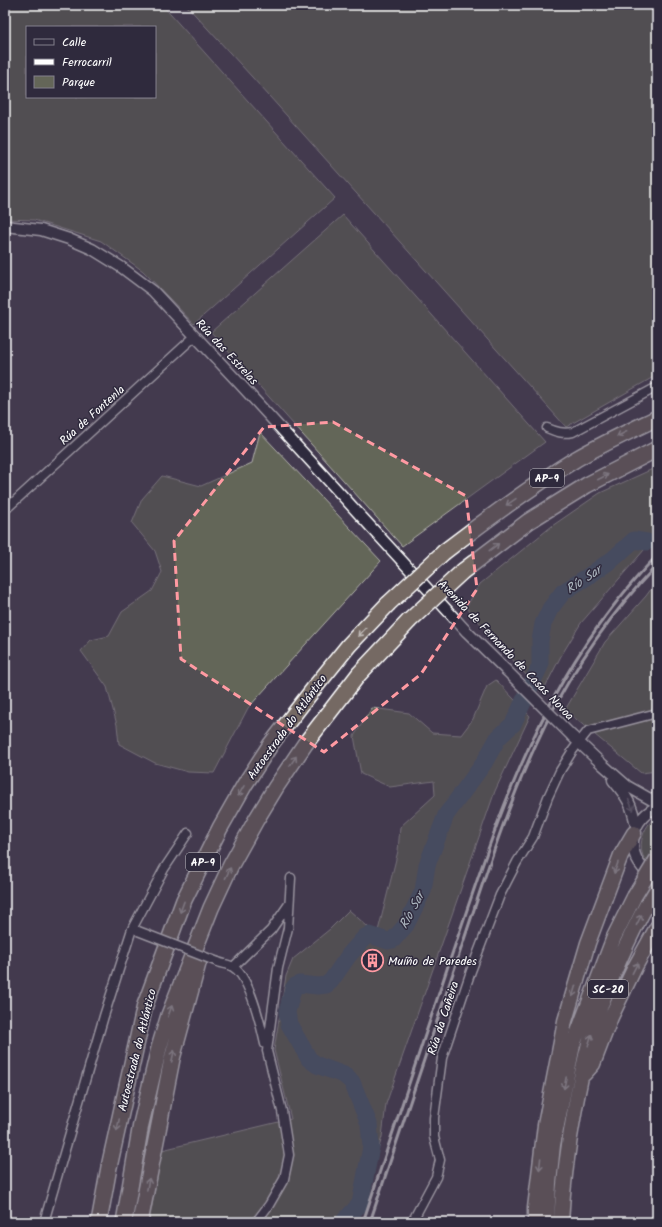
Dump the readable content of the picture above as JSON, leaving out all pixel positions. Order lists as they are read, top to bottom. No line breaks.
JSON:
{"streets":{"highway":["AP-9","Autoestrada do Atlántico","SC-20"],"street":["Rúa das Estrelas","Rúa de Fontenla","Avenida de Fernando de Casas Novoa","Rúa da Cañeira"]},"crossings":[["Rúa das Estrelas","Rúa de Fontenla"],["Rúa das Estrelas","Avenida de Fernando de Casas Novoa"],["Avenida de Fernando de Casas Novoa","Rúa da Cañeira"]],"water":["Río Sar"],"places":{"building":["Muíño de Paredes"]},"legend":["Calle","Ferrocarril","Parque"]}
